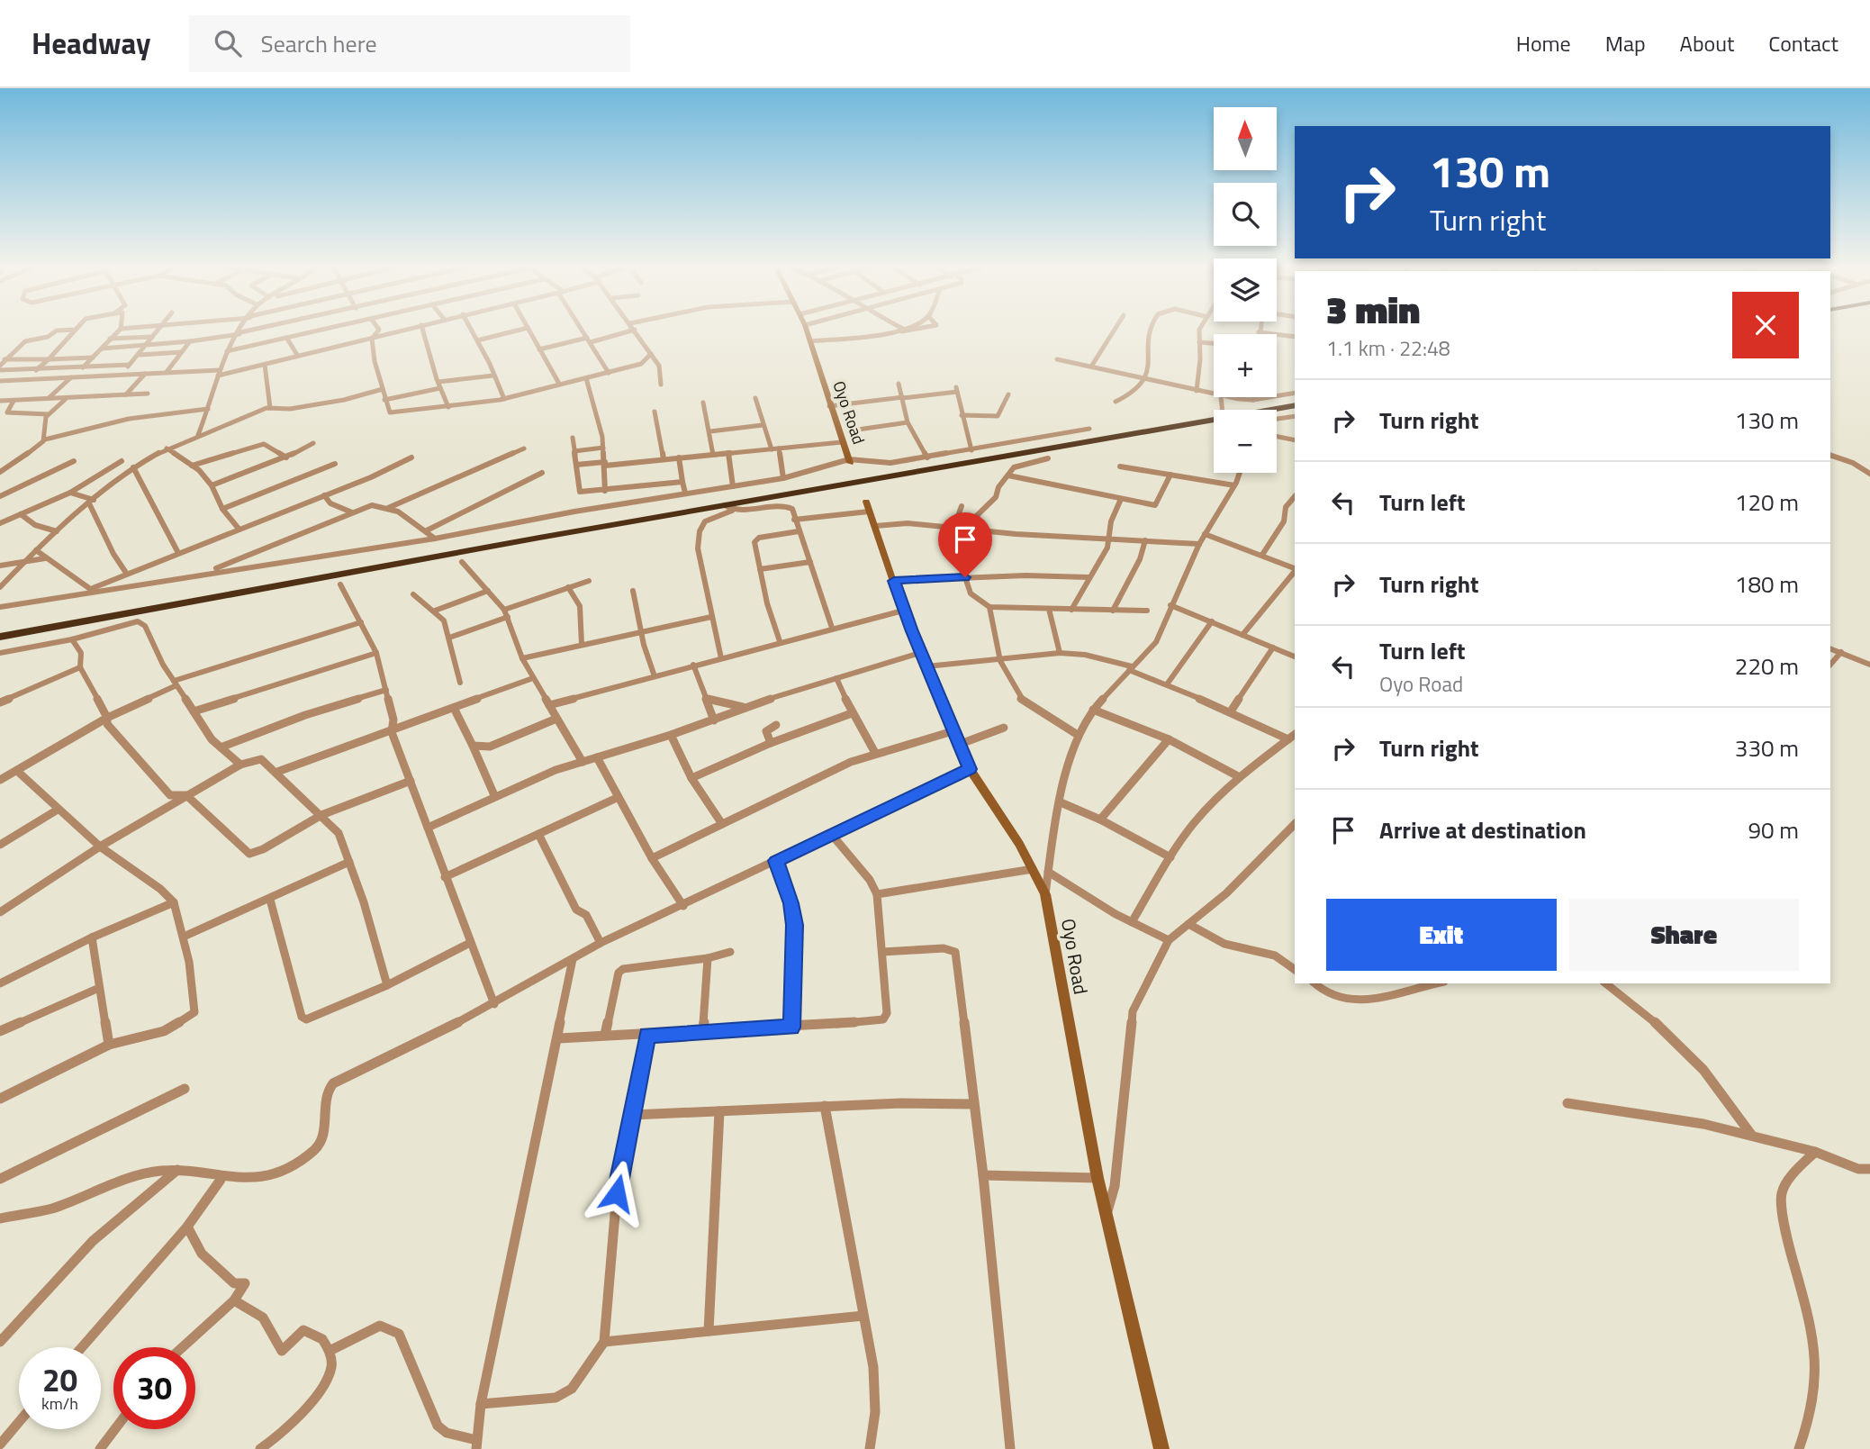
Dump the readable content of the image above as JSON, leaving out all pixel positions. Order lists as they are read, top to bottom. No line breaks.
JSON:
{"streets":{"street":["Oyo Road"]},"north":"top","page":{"header":"Headway","search":"Search here","nav":["Home","Map","About","Contact"],"map_buttons":["+","−"],"turn":["130 m","Turn right"],"heading":["3 min","1.1 km · 22:48"],"list":[{"name":"Turn right","value":"130 m"},{"name":"Turn left","value":"120 m"},{"name":"Turn right","value":"180 m"},{"name":"Turn left","note":"Oyo Road","value":"220 m"},{"name":"Turn right","value":"330 m"},{"name":"Arrive at destination","value":"90 m"}],"buttons":["Exit","Share"],"speed":"20 km/h","limit":"30"}}
